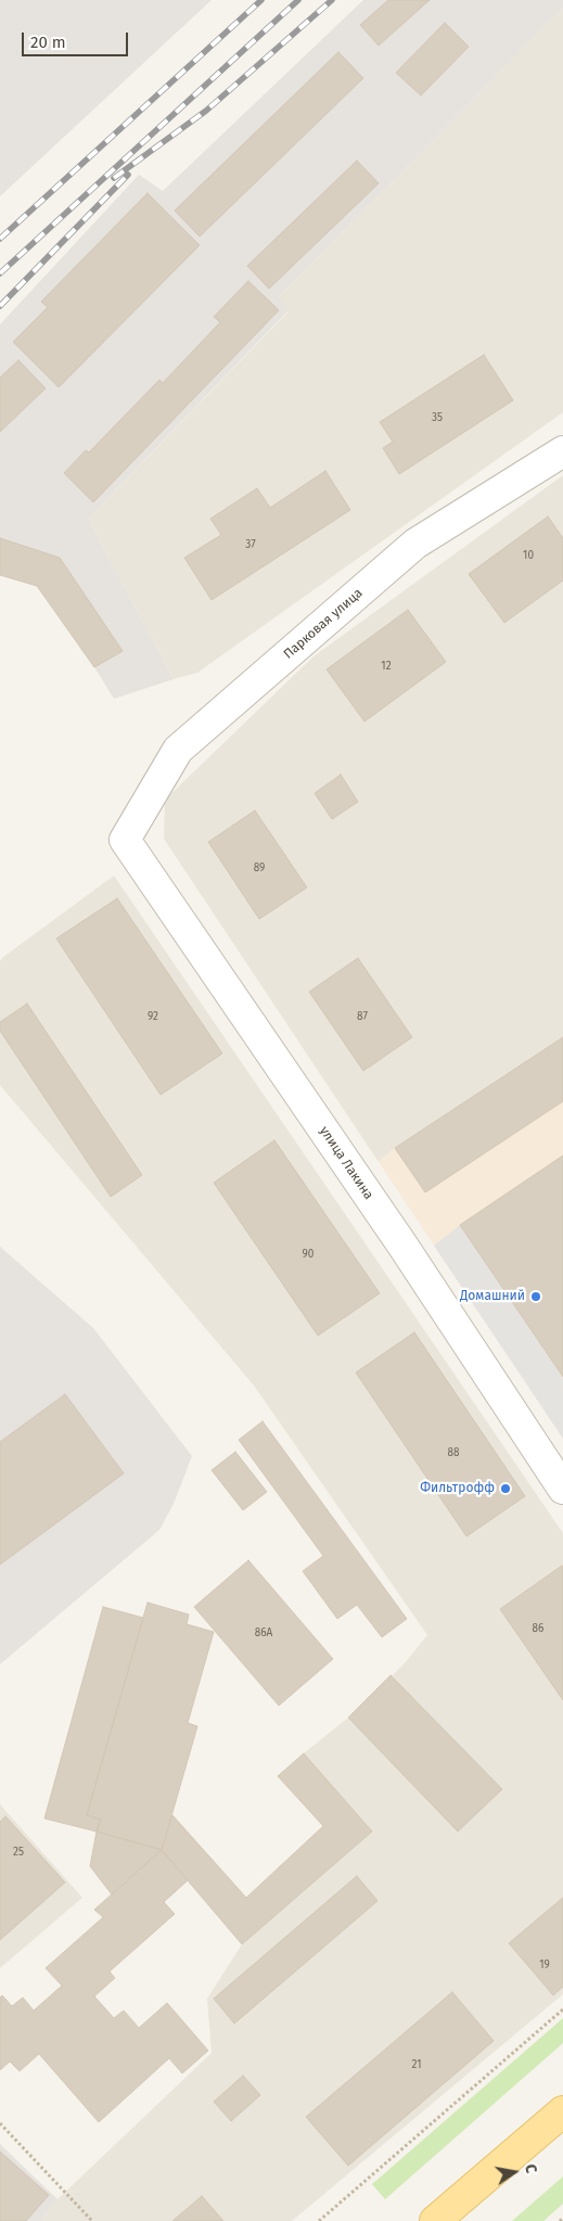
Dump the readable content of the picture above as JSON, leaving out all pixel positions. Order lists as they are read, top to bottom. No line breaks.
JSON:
{"streets":{"street":["Парковая улица","улица Лакина"]},"crossings":[["Парковая улица","улица Лакина"]],"places":["Домашний","Фильтрофф"],"house_numbers":["35","37","10","12","89","92","87","90","88","86","86А","25","19","21"],"scale_bar":"20 m","north":"right"}
